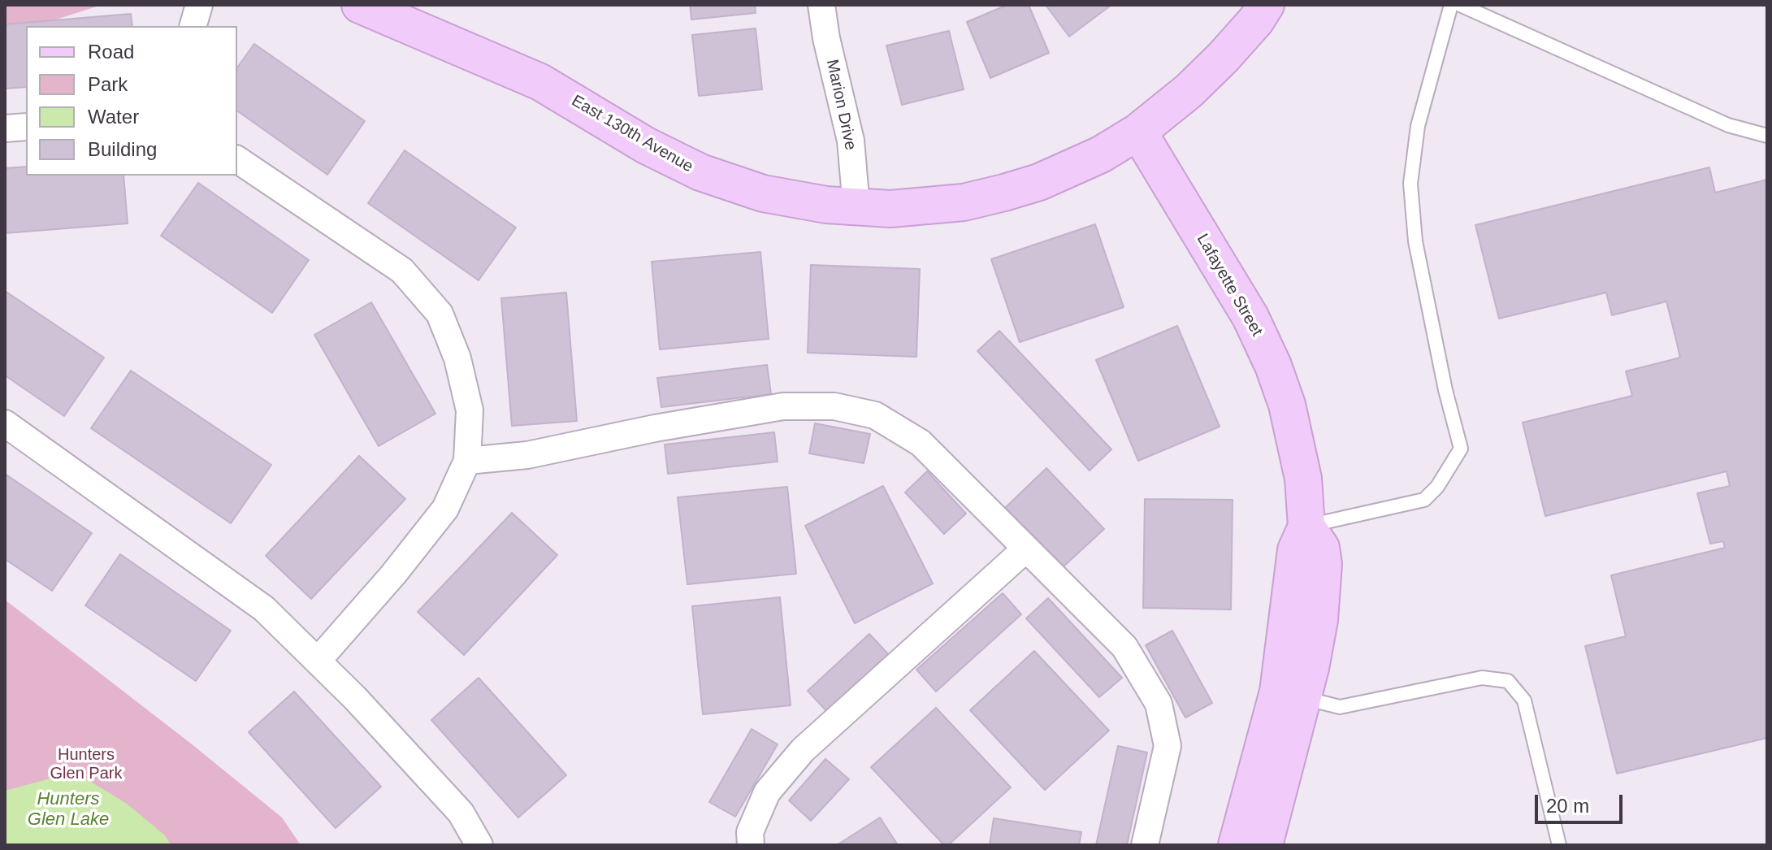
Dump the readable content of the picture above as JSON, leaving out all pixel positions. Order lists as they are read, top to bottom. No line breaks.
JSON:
{"streets":{"street":["Marion Drive","East 130th Avenue","Lafayette Street"]},"crossings":[["Marion Drive","East 130th Avenue"],["East 130th Avenue","Lafayette Street"]],"water":["Hunters Glen Lake"],"parks":["Hunters Glen Park"],"legend":["Road","Park","Water","Building"],"scale_bar":"20 m"}
